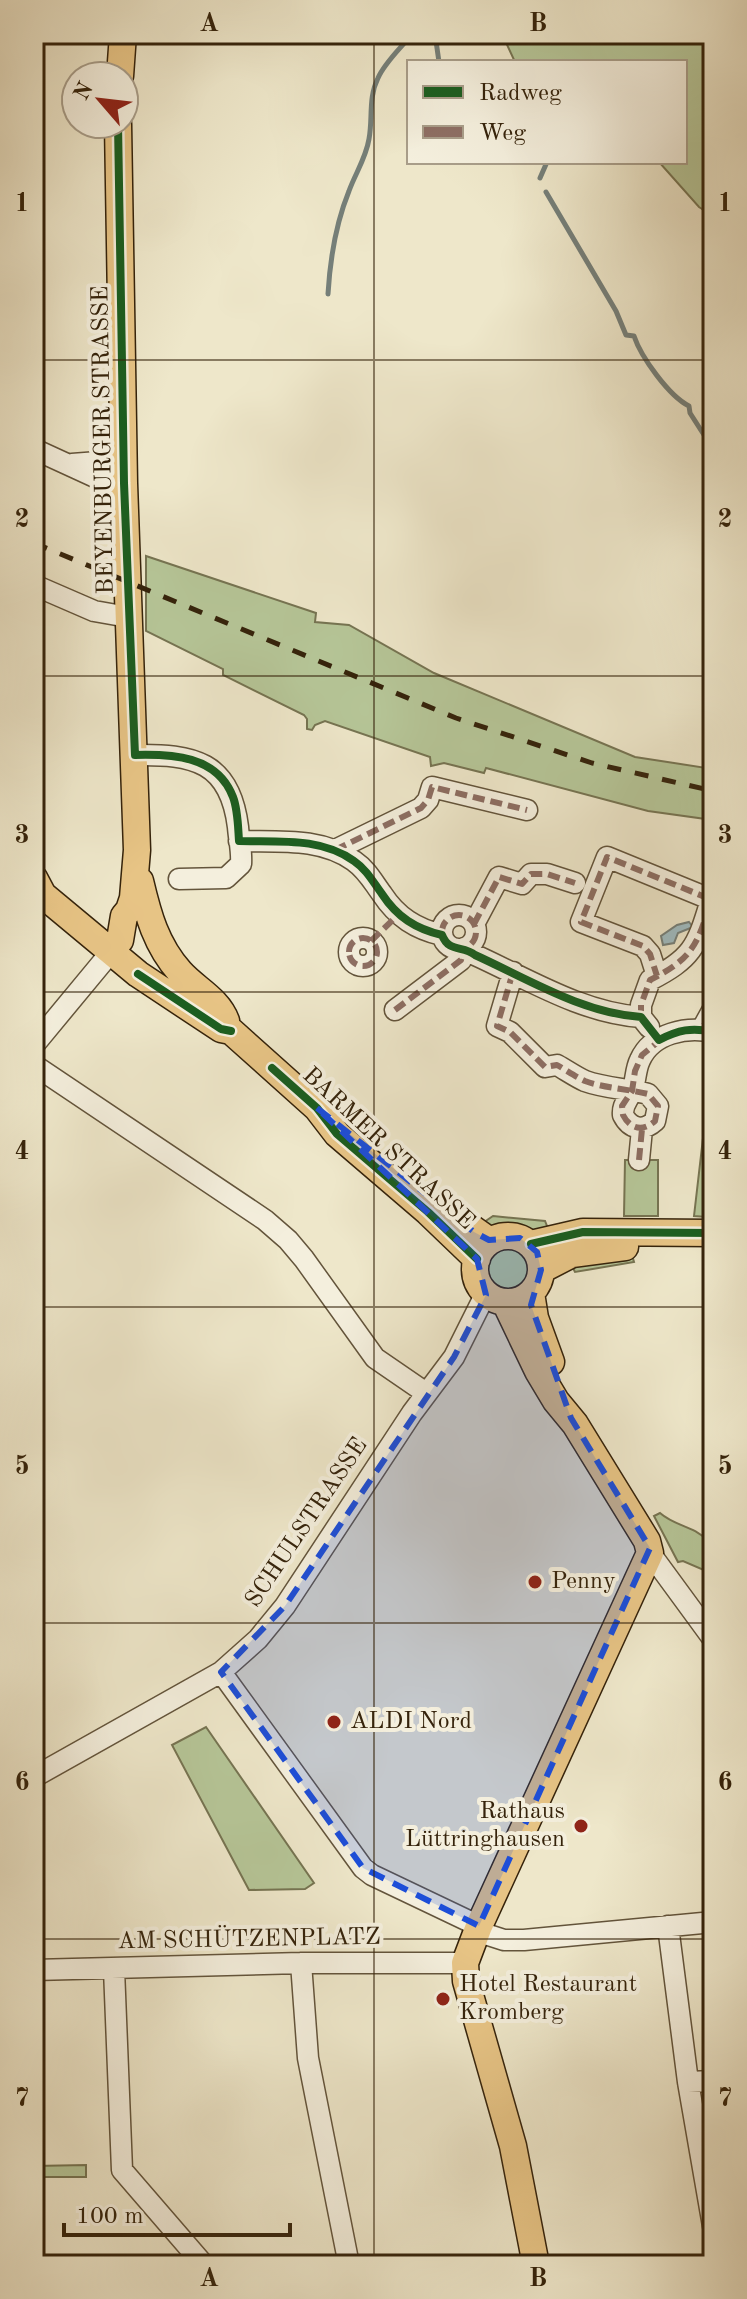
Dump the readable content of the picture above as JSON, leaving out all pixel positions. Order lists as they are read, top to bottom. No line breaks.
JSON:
{"streets":{"main road":["BEYENBURGER STRASSE","BARMER STRASSE"],"street":["SCHULSTRASSE","AM SCHÜTZENPLATZ"]},"crossings":[["BARMER STRASSE","SCHULSTRASSE"]],"places":["Penny","ALDI Nord","Rathaus Lüttringhausen","Hotel Restaurant Kromberg"],"legend":["Radweg","Weg"],"scale_bar":"100 m","north":"top left","grid":{"columns":["A","B"],"rows":["1","2","3","4","5","6","7"]}}
